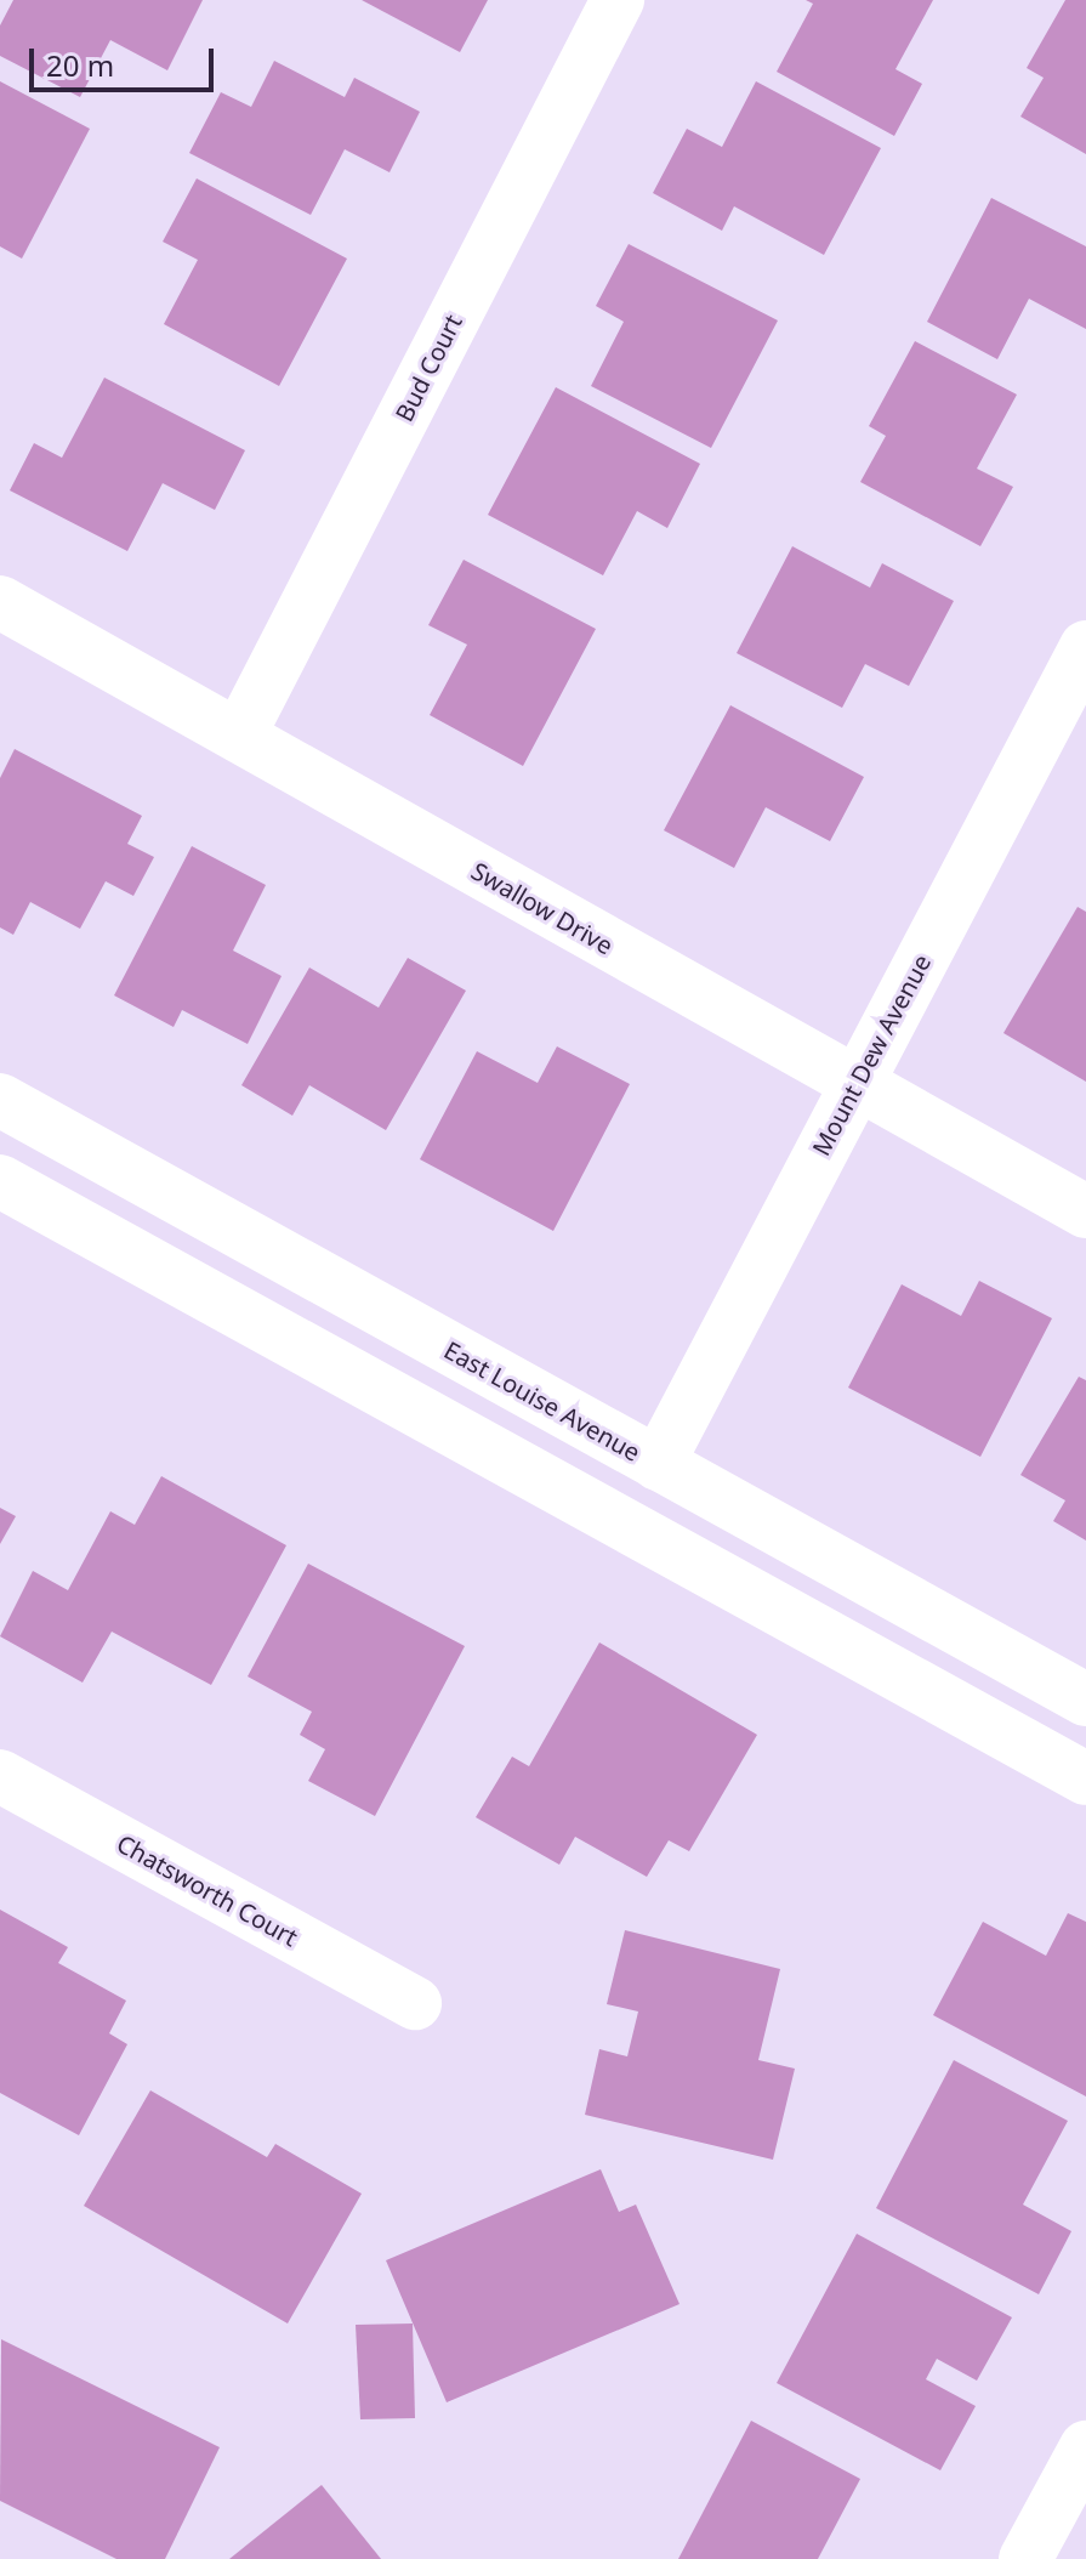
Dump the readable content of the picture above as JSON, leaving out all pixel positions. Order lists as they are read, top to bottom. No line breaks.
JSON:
{"streets":{"street":["Bud Court","Swallow Drive","Mount Dew Avenue","East Louise Avenue","Chatsworth Court"]},"crossings":[["Bud Court","Swallow Drive"],["Swallow Drive","Mount Dew Avenue"],["Mount Dew Avenue","East Louise Avenue"]],"scale_bar":"20 m"}
